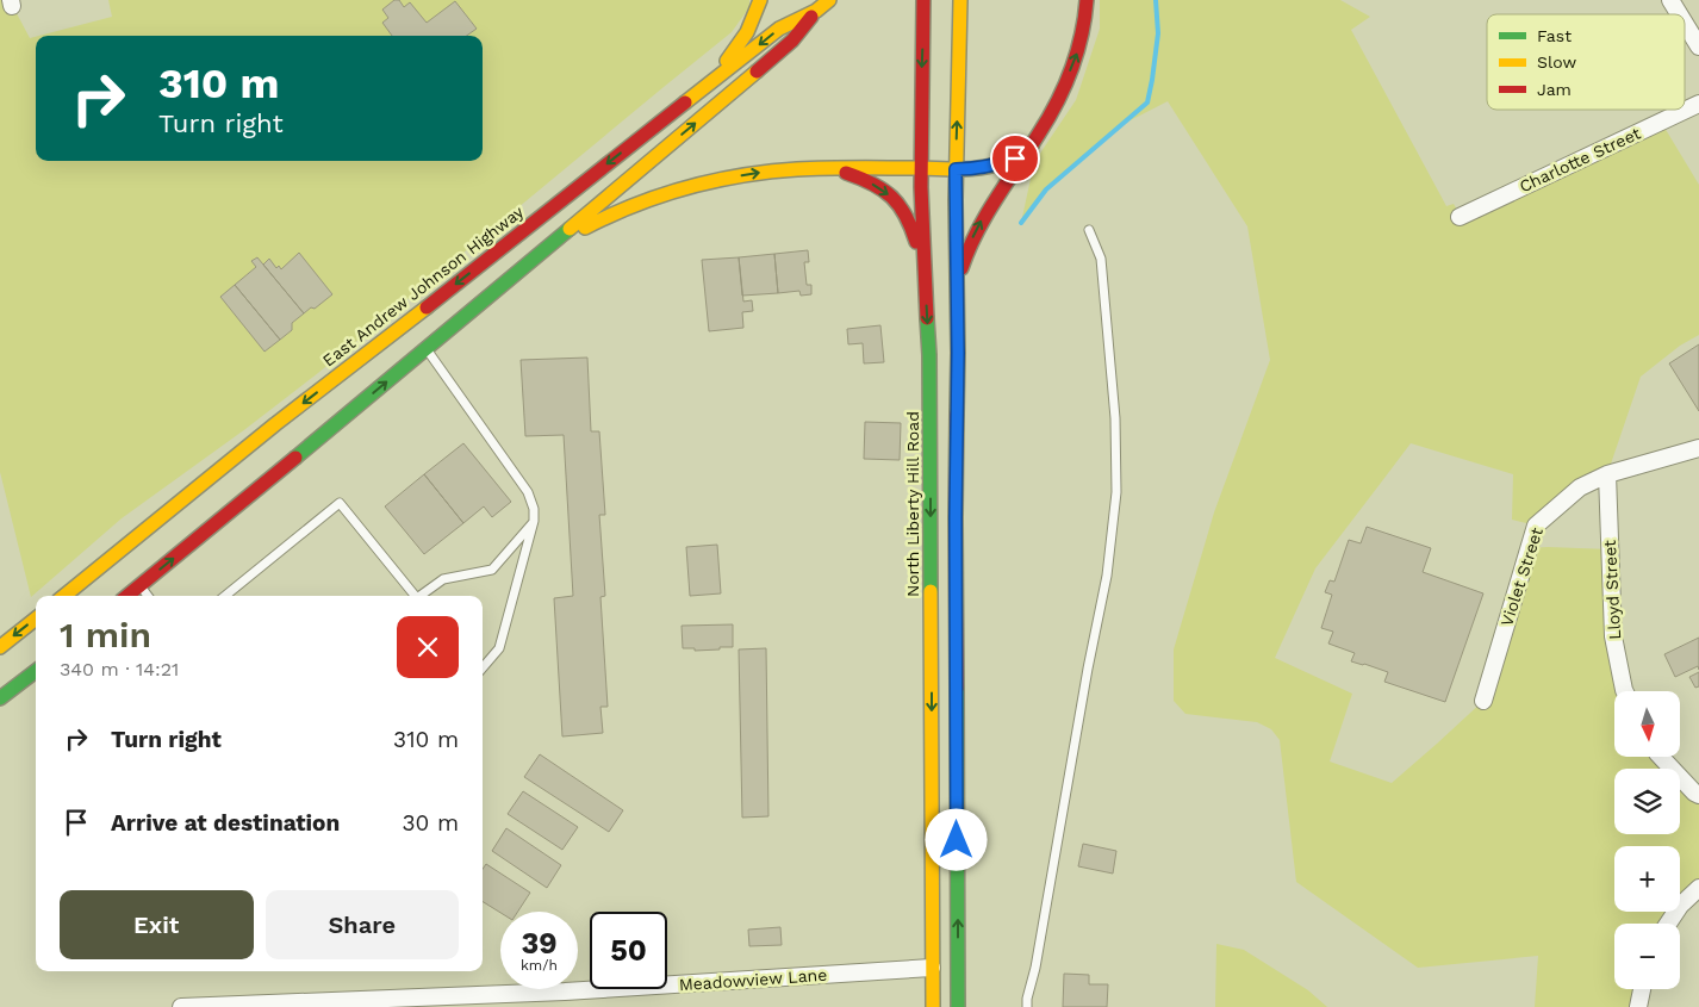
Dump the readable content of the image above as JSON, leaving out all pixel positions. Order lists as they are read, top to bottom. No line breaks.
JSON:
{"streets":{"main road":["East Andrew Johnson Highway","North Liberty Hill Road"],"street":["Charlotte Street","Violet Street","Lloyd Street","Meadowview Lane"]},"crossings":[["North Liberty Hill Road","Meadowview Lane"],["Violet Street","Lloyd Street"]],"legend":["Fast","Slow","Jam"],"north":"bottom","page":{"turn":["310 m","Turn right"],"heading":["1 min","340 m · 14:21"],"map_buttons":["+","−"],"list":[{"name":"Turn right","value":"310 m"},{"name":"Arrive at destination","value":"30 m"}],"buttons":["Exit","Share"],"speed":"39 km/h","limit":"50"}}
